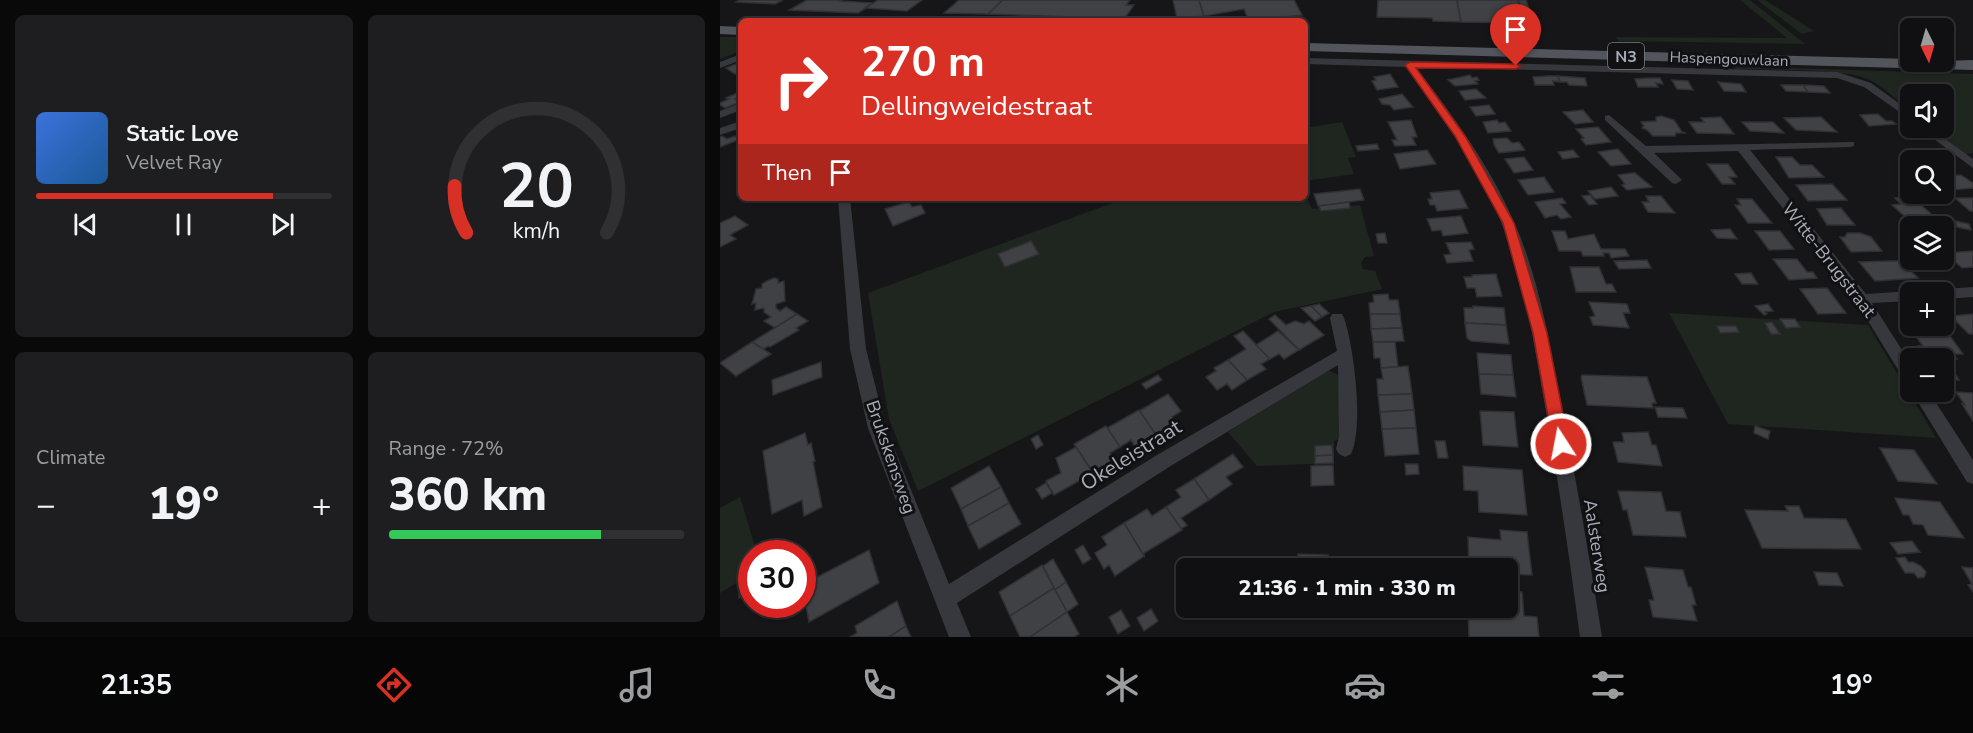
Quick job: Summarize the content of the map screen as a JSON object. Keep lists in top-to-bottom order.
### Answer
{
  "streets": {
    "main road": ["N3", "Haspengouwlaan"],
    "street": [
      "Witte-Brugstraat",
      "Okeleistraat",
      "Brukskensweg",
      "Aalsterweg"
    ]
  },
  "crossings": [
    ["Okeleistraat", "Brukskensweg"]
  ],
  "north": "bottom",
  "page": {
    "map_buttons": ["+", "−"],
    "turn": ["270 m", "Dellingweidestraat"],
    "song": ["Static Love", "Velvet Ray"],
    "then": "Then",
    "tile": [
      "Climate",
      ["Range · 72%", "360 km"]
    ],
    "heat": ["−", "19°", "+"],
    "limit": "30",
    "trip": "21:36 · 1 min · 330 m",
    "tabs": ["21:35", "19°"],
    "gauge": ["20", "km/h"]
  }
}
